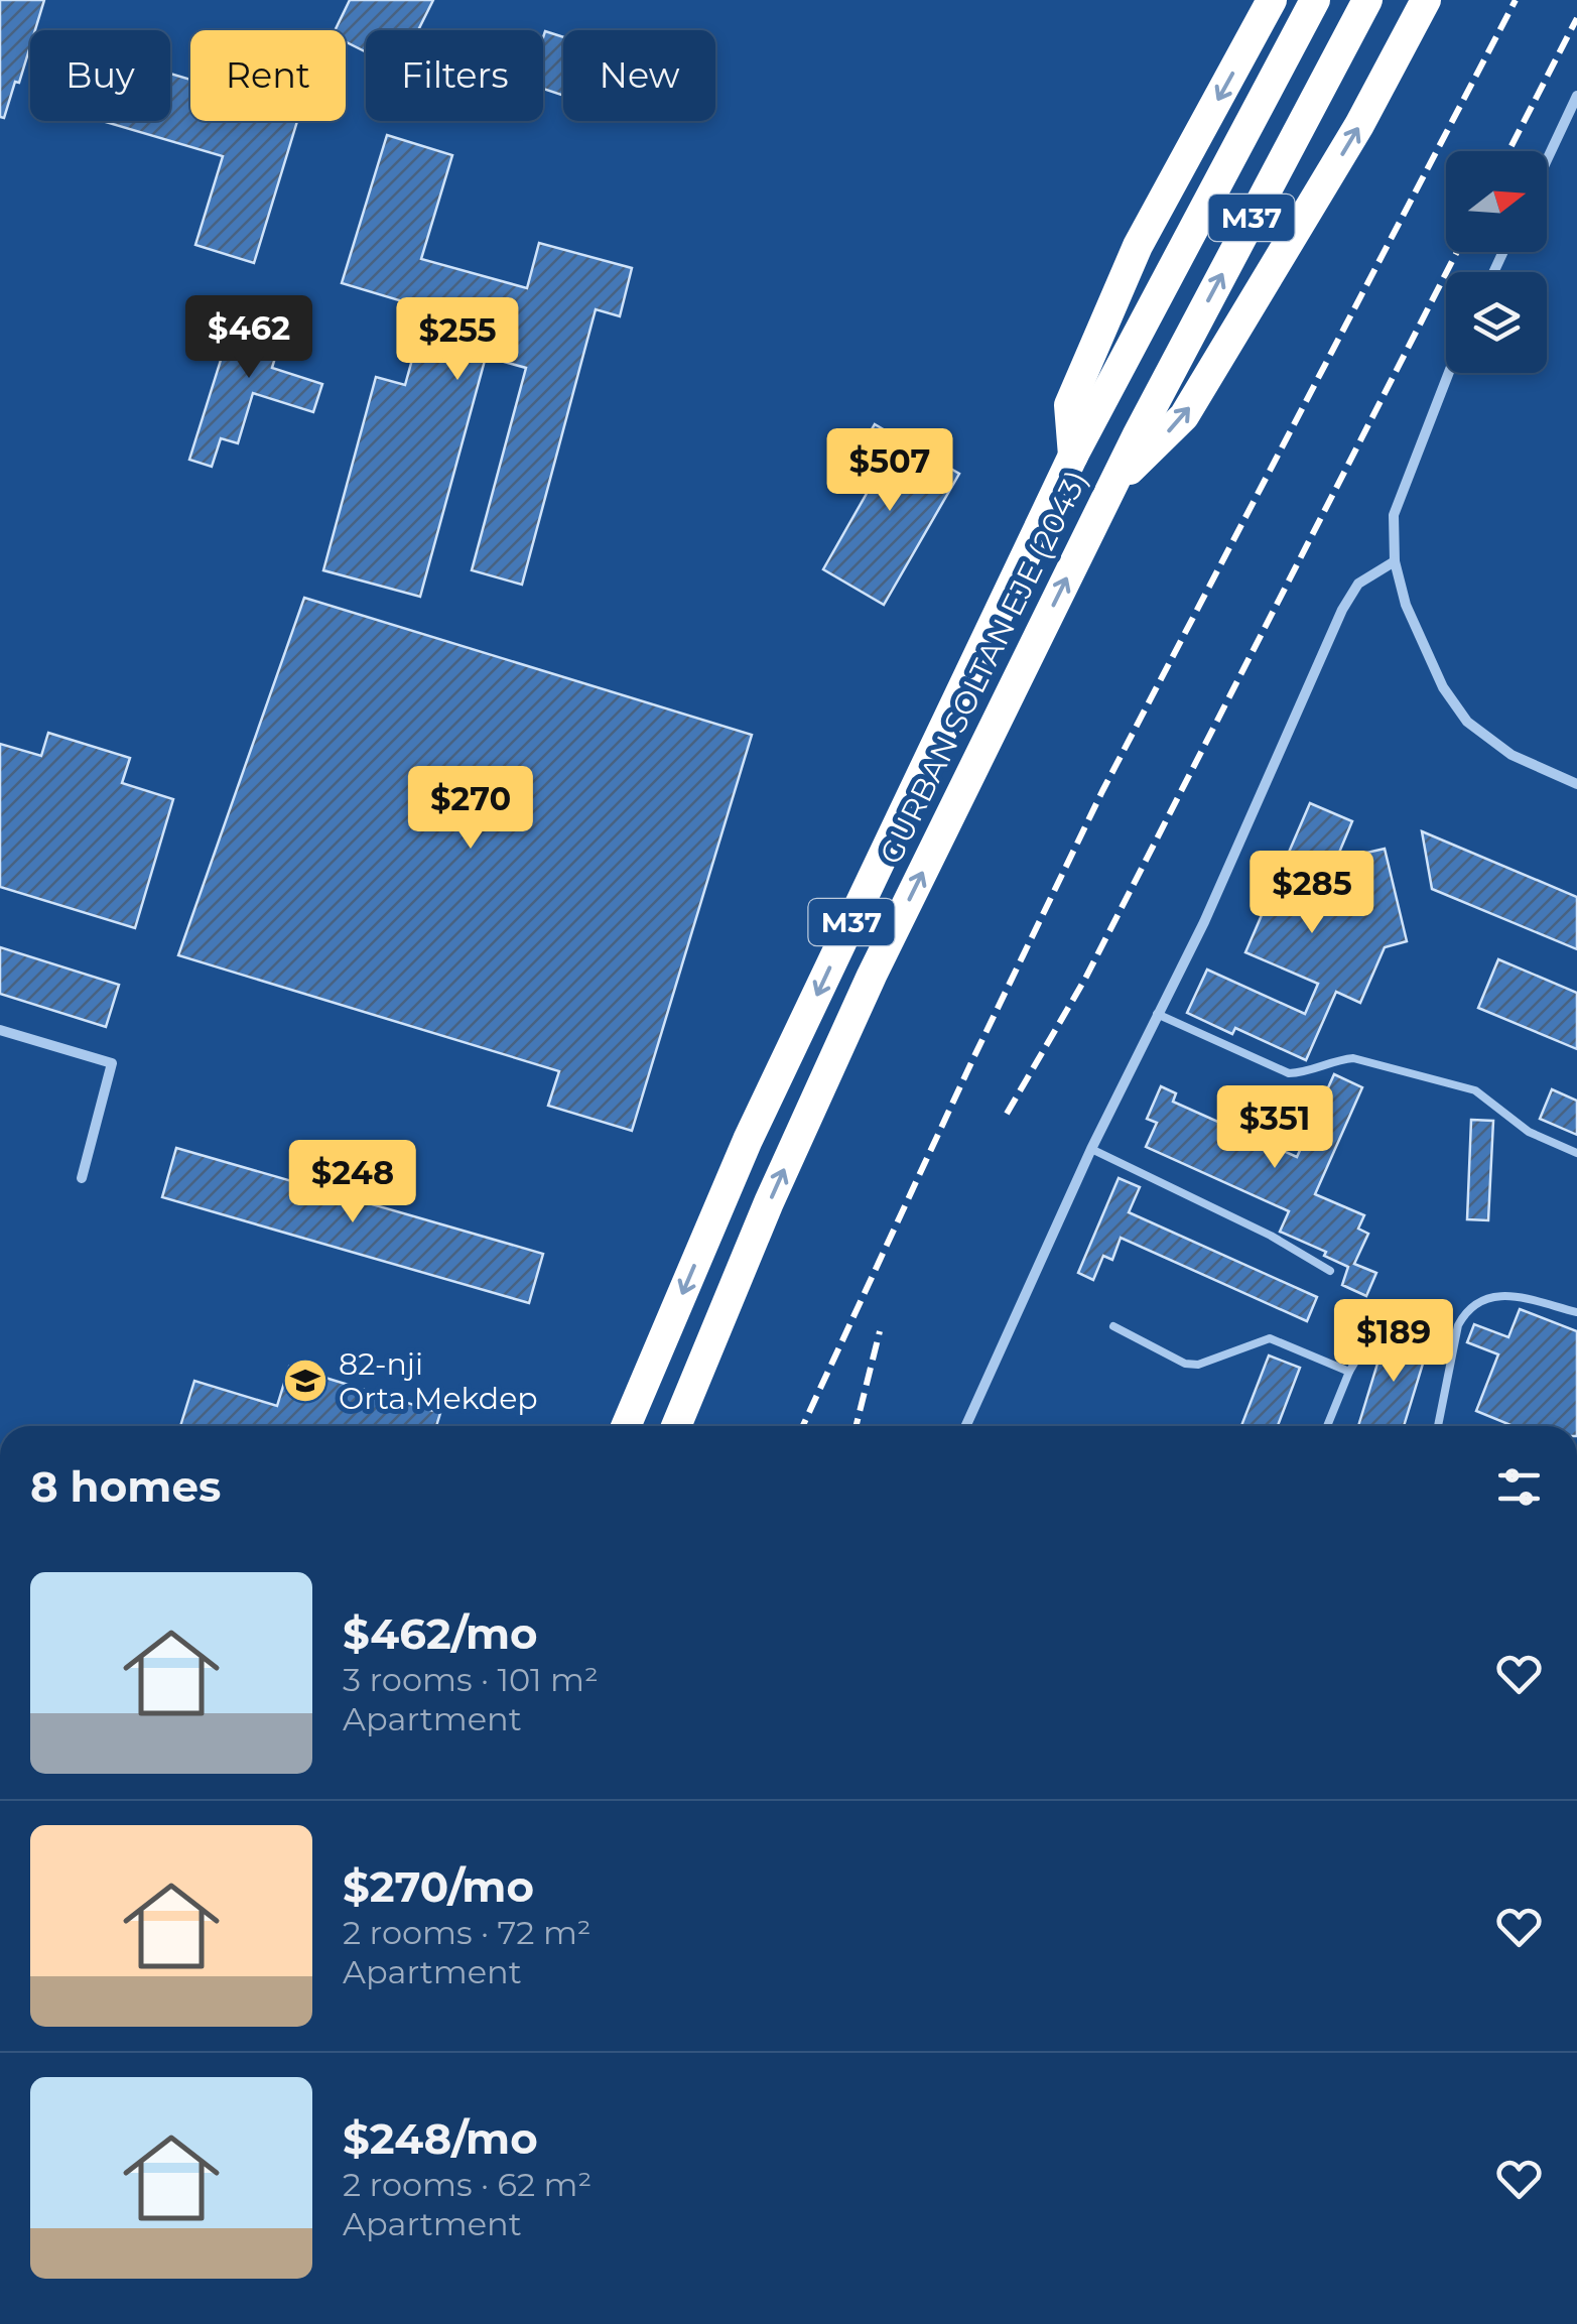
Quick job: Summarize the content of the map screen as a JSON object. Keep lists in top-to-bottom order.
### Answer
{
  "streets": {
    "highway": ["M37", "GURBAN SOLTAN EJE (2043)"]
  },
  "places": {
    "school or university": ["82-nji Orta Mekdep"]
  },
  "north": "right",
  "page": {
    "chip": [
      "Buy",
      "Rent",
      "Filters",
      "New"
    ],
    "price": [
      "$462",
      "$255",
      "$507",
      "$270",
      "$285",
      "$351",
      "$248",
      "$189"
    ],
    "heading": "8 homes",
    "list": [
      {
        "name": "$462/mo",
        "note": "3 rooms · 101 m² · Apartment"
      },
      {
        "name": "$270/mo",
        "note": "2 rooms · 72 m² · Apartment"
      },
      {
        "name": "$248/mo",
        "note": "2 rooms · 62 m² · Apartment"
      }
    ]
  }
}
